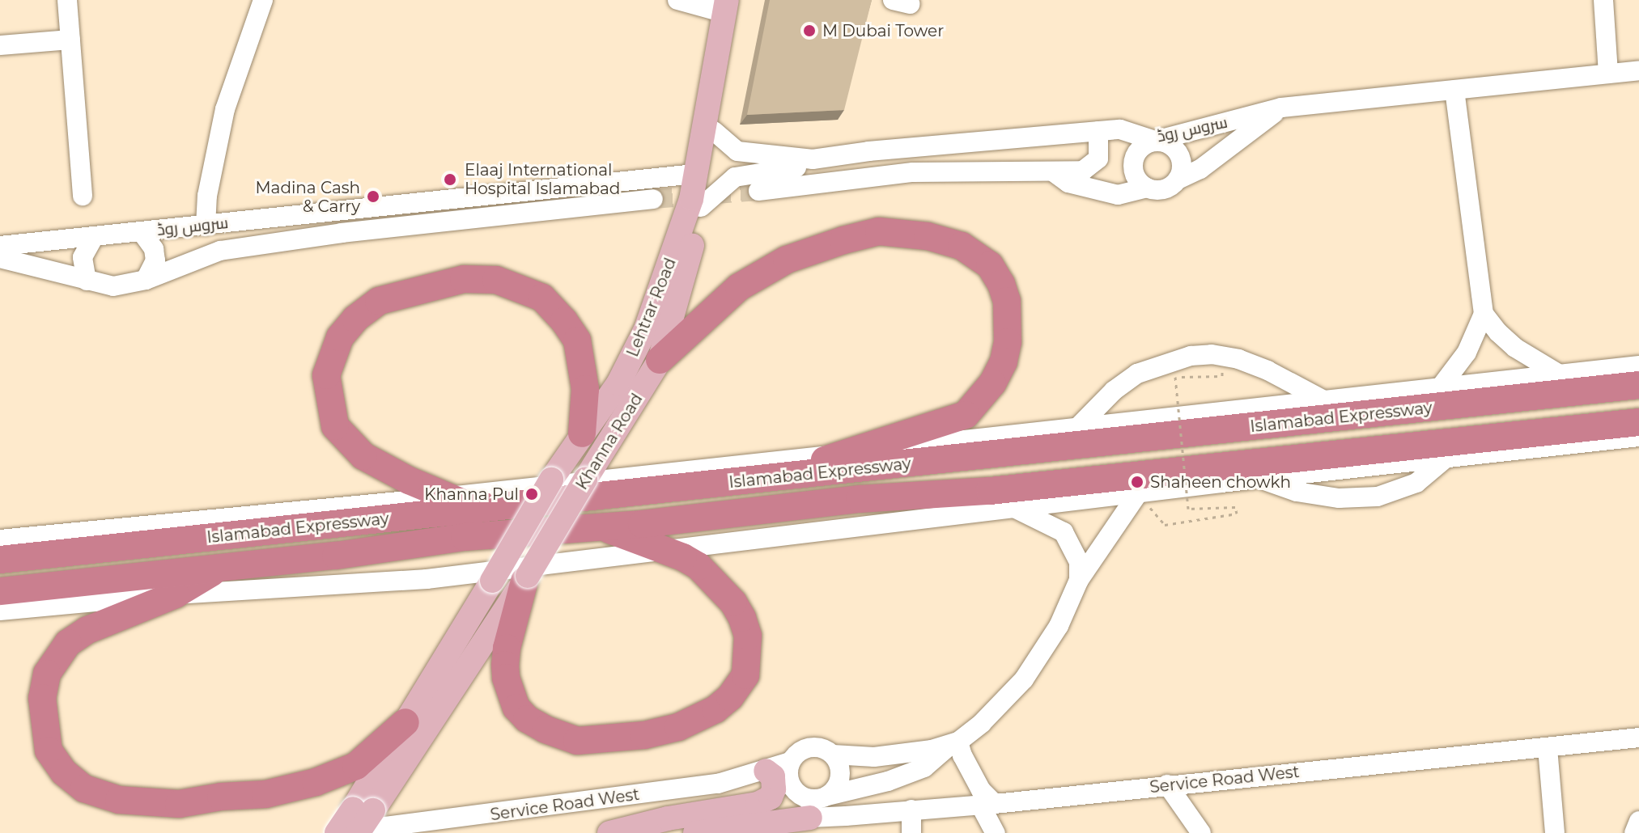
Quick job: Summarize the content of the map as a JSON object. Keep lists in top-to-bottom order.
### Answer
{
  "streets": {
    "highway": ["Islamabad Expressway"],
    "main road": ["Lehtrar Road", "Khanna Road"],
    "street": ["سروس روڈ", "Service Road West"]
  },
  "crossings": [
    ["سروس روڈ", "Lehtrar Road"],
    ["سروس روڈ", "Khanna Road"],
    ["Lehtrar Road", "Khanna Road"],
    ["Khanna Road", "Service Road West"]
  ],
  "places": [
    "M Dubai Tower",
    "Elaaj International Hospital Islamabad",
    "Madina Cash & Carry",
    "Shaheen chowkh",
    "Khanna Pul"
  ]
}
